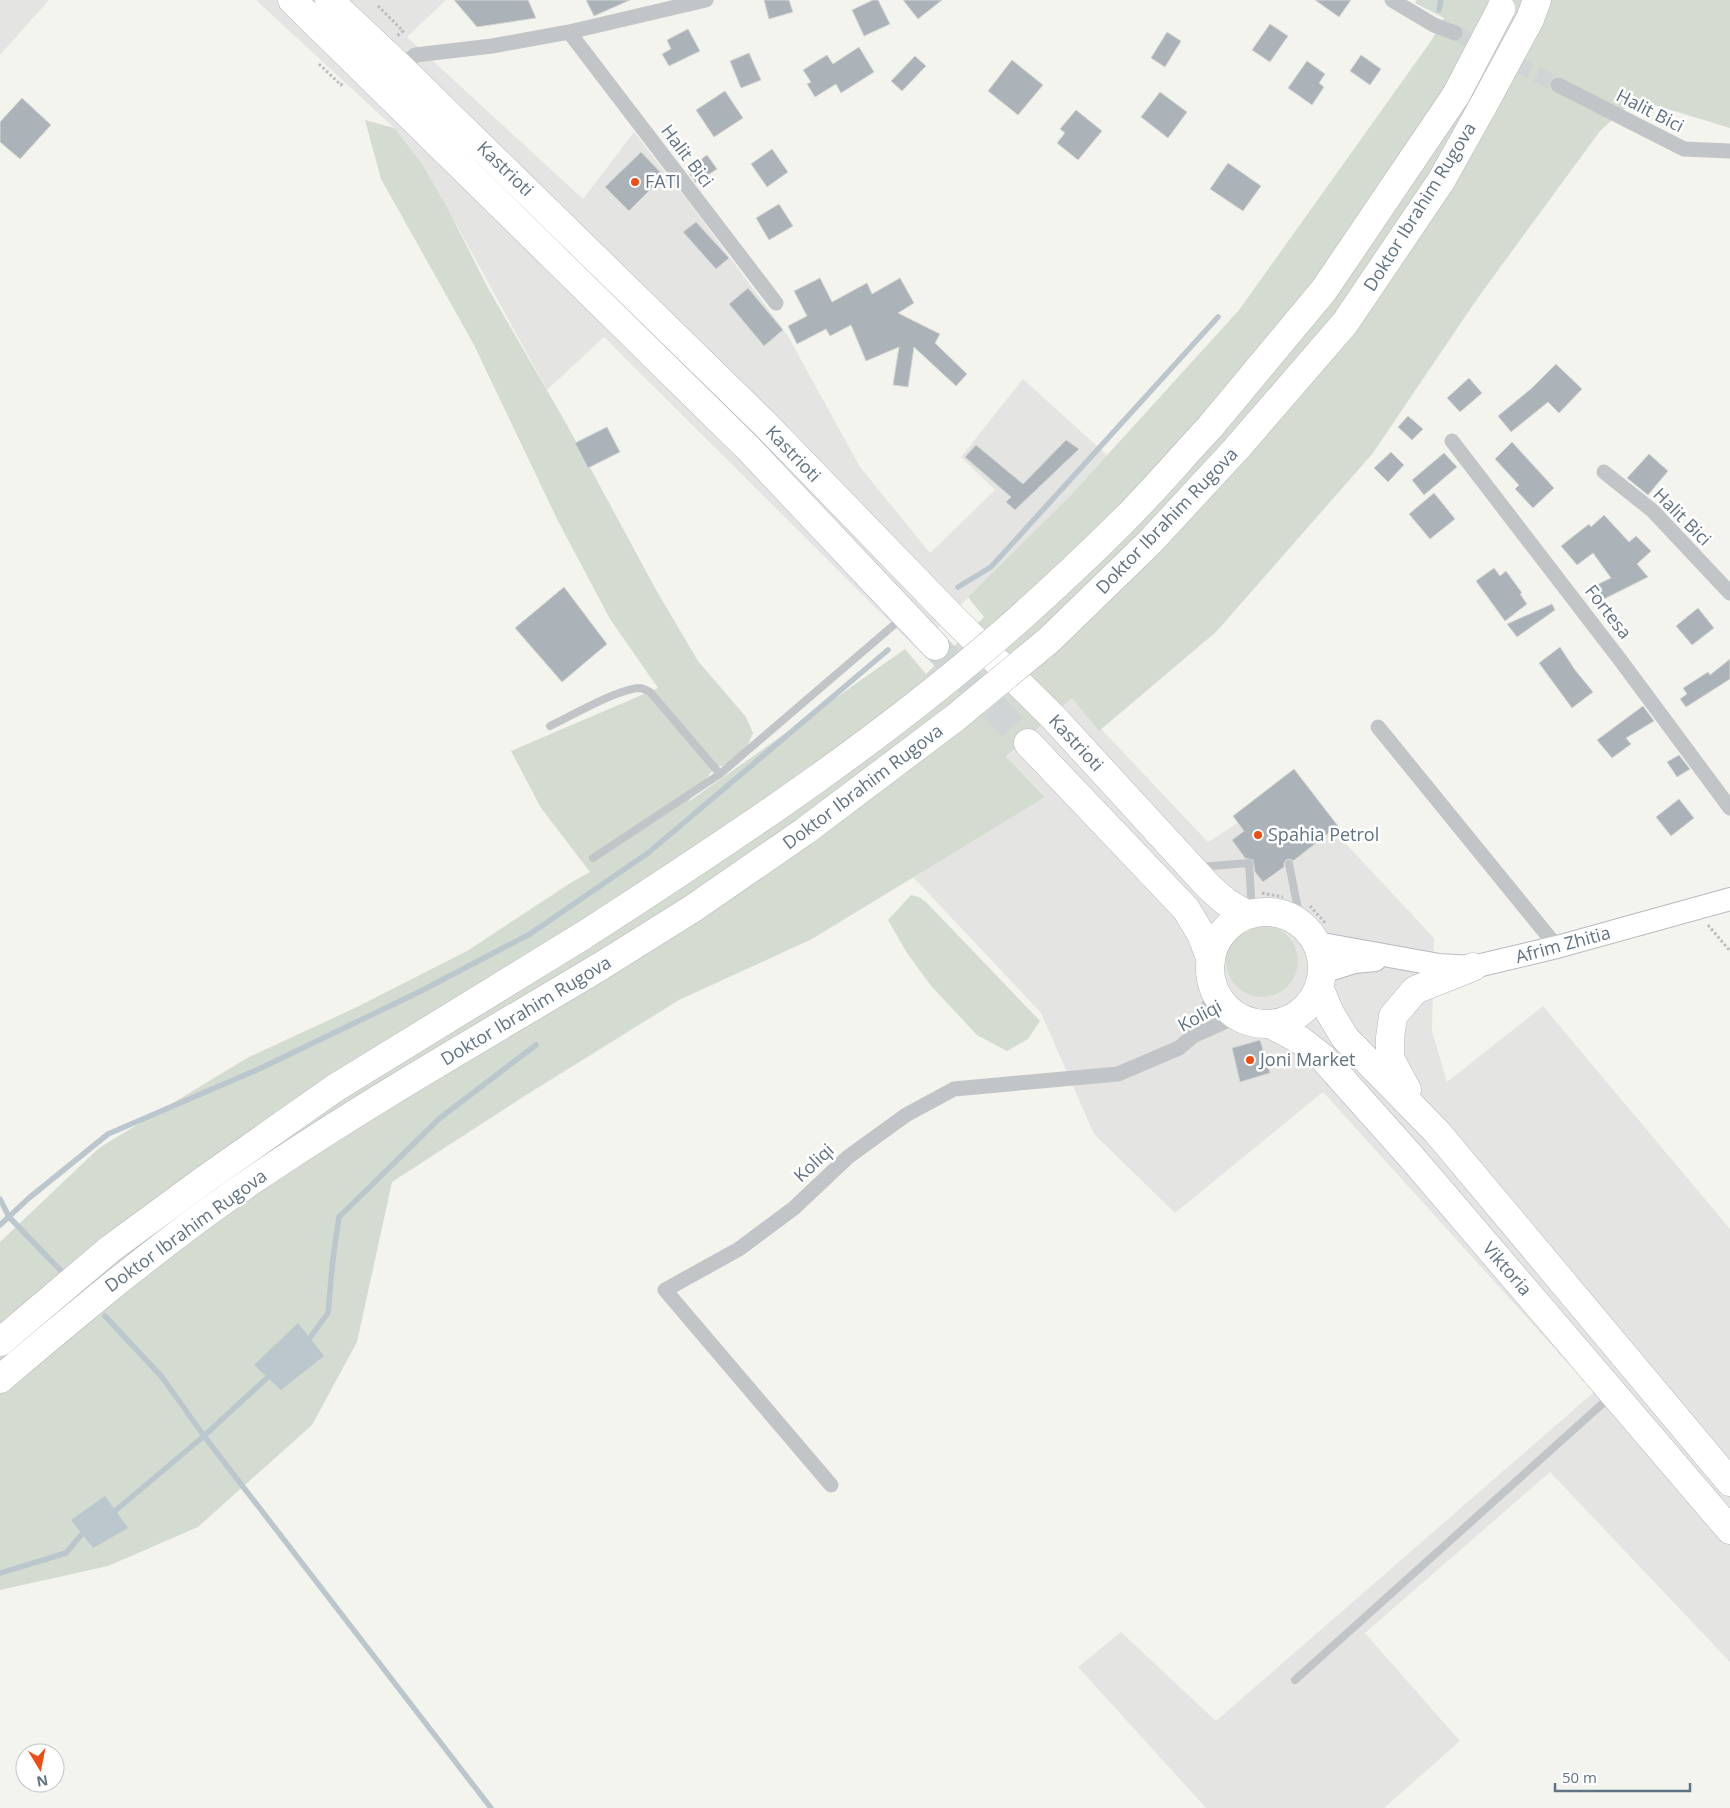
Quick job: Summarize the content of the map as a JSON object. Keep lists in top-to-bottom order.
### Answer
{
  "streets": {
    "highway": ["Kastrioti", "Doktor Ibrahim Rugova", "Viktoria"],
    "street": [
      "Halit Bici",
      "Fortesa",
      "Afrim Zhitia",
      "Koliqi"
    ]
  },
  "crossings": [
    ["Kastrioti", "Afrim Zhitia"],
    ["Kastrioti", "Koliqi"],
    ["Kastrioti", "Viktoria"],
    ["Afrim Zhitia", "Koliqi"],
    ["Afrim Zhitia", "Viktoria"],
    ["Koliqi", "Viktoria"]
  ],
  "places": ["FATI", "Spahia Petrol", "Joni Market"],
  "scale_bar": "50 m",
  "north": "bottom"
}
